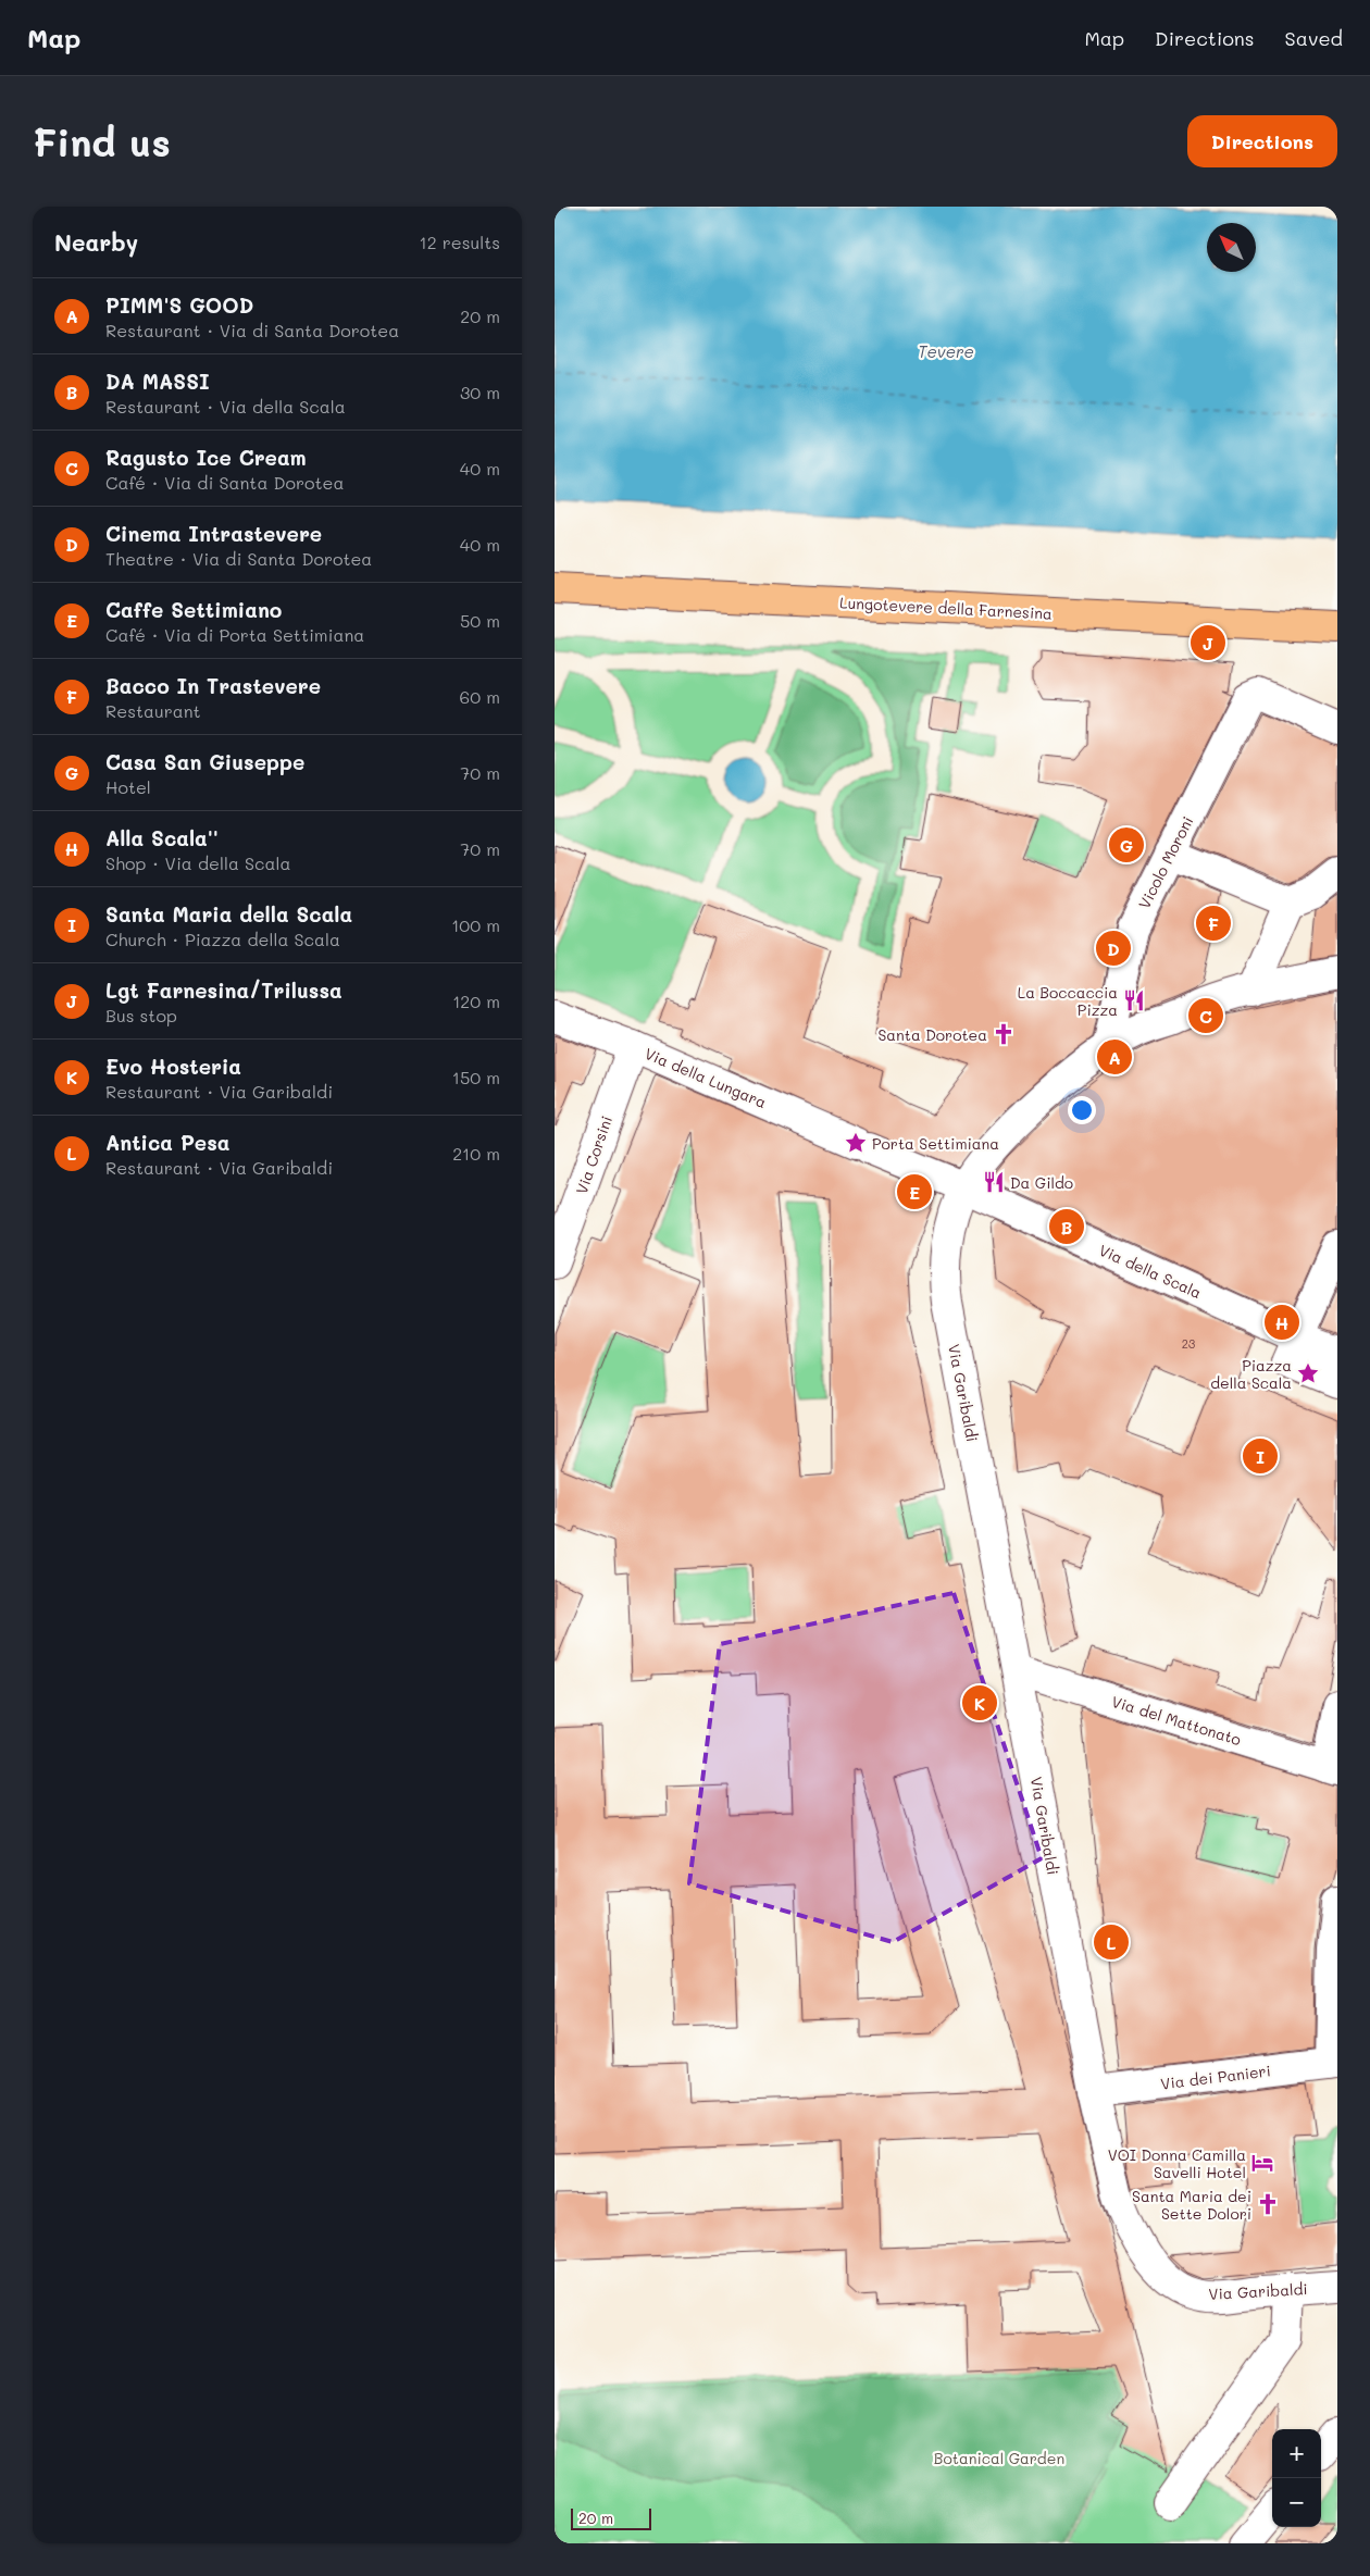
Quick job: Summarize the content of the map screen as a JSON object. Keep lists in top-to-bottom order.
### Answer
{
  "streets": {
    "main road": ["Lungotevere della Farnesina"],
    "street": [
      "Vicolo Moroni",
      "Via della Lungara",
      "Via Corsini",
      "Via della Scala",
      "Via Garibaldi",
      "Via del Mattonato",
      "Via dei Panieri"
    ]
  },
  "crossings": [
    ["Via della Lungara", "Via Corsini"],
    ["Via della Lungara", "Via della Scala"],
    ["Via della Lungara", "Via Garibaldi"],
    ["Via della Scala", "Via Garibaldi"],
    ["Via Garibaldi", "Via del Mattonato"],
    ["Via Garibaldi", "Via dei Panieri"]
  ],
  "water": ["Tevere"],
  "parks": ["Botanical Garden"],
  "places": {
    "restaurant": ["La Boccaccia Pizza", "Da Gildo"],
    "church": ["Santa Dorotea", "Santa Maria dei Sette Dolori"],
    "place": ["Porta Settimiana", "Piazza della Scala"],
    "hotel": ["VOI Donna Camilla Savelli Hotel"]
  },
  "house_numbers": ["23"],
  "scale_bar": "20 m",
  "north": "top left",
  "page": {
    "header": "Map",
    "nav": ["Map", "Directions", "Saved"],
    "buttons": "Directions",
    "title": "Find us",
    "heading": ["Nearby", "12 results"],
    "list": [
      {
        "mark": "A",
        "name": "PIMM'S GOOD",
        "note": "Restaurant · Via di Santa Dorotea",
        "value": "20 m"
      },
      {
        "mark": "B",
        "name": "DA MASSI",
        "note": "Restaurant · Via della Scala",
        "value": "30 m"
      },
      {
        "mark": "C",
        "name": "Ragusto Ice Cream",
        "note": "Café · Via di Santa Dorotea",
        "value": "40 m"
      },
      {
        "mark": "D",
        "name": "Cinema Intrastevere",
        "note": "Theatre · Via di Santa Dorotea",
        "value": "40 m"
      },
      {
        "mark": "E",
        "name": "Caffe Settimiano",
        "note": "Café · Via di Porta Settimiana",
        "value": "50 m"
      },
      {
        "mark": "F",
        "name": "Bacco In Trastevere",
        "note": "Restaurant",
        "value": "60 m"
      },
      {
        "mark": "G",
        "name": "Casa San Giuseppe",
        "note": "Hotel",
        "value": "70 m"
      },
      {
        "mark": "H",
        "name": "Alla Scala''",
        "note": "Shop · Via della Scala",
        "value": "70 m"
      },
      {
        "mark": "I",
        "name": "Santa Maria della Scala",
        "note": "Church · Piazza della Scala",
        "value": "100 m"
      },
      {
        "mark": "J",
        "name": "Lgt Farnesina/Trilussa",
        "note": "Bus stop",
        "value": "120 m"
      },
      {
        "mark": "K",
        "name": "Evo Hosteria",
        "note": "Restaurant · Via Garibaldi",
        "value": "150 m"
      },
      {
        "mark": "L",
        "name": "Antica Pesa",
        "note": "Restaurant · Via Garibaldi",
        "value": "210 m"
      }
    ],
    "pins": [
      "J",
      "G",
      "F",
      "D",
      "C",
      "A",
      "E",
      "B",
      "H",
      "I",
      "K",
      "L"
    ],
    "map_buttons": ["+", "−"],
    "scale": "20 m"
  }
}
